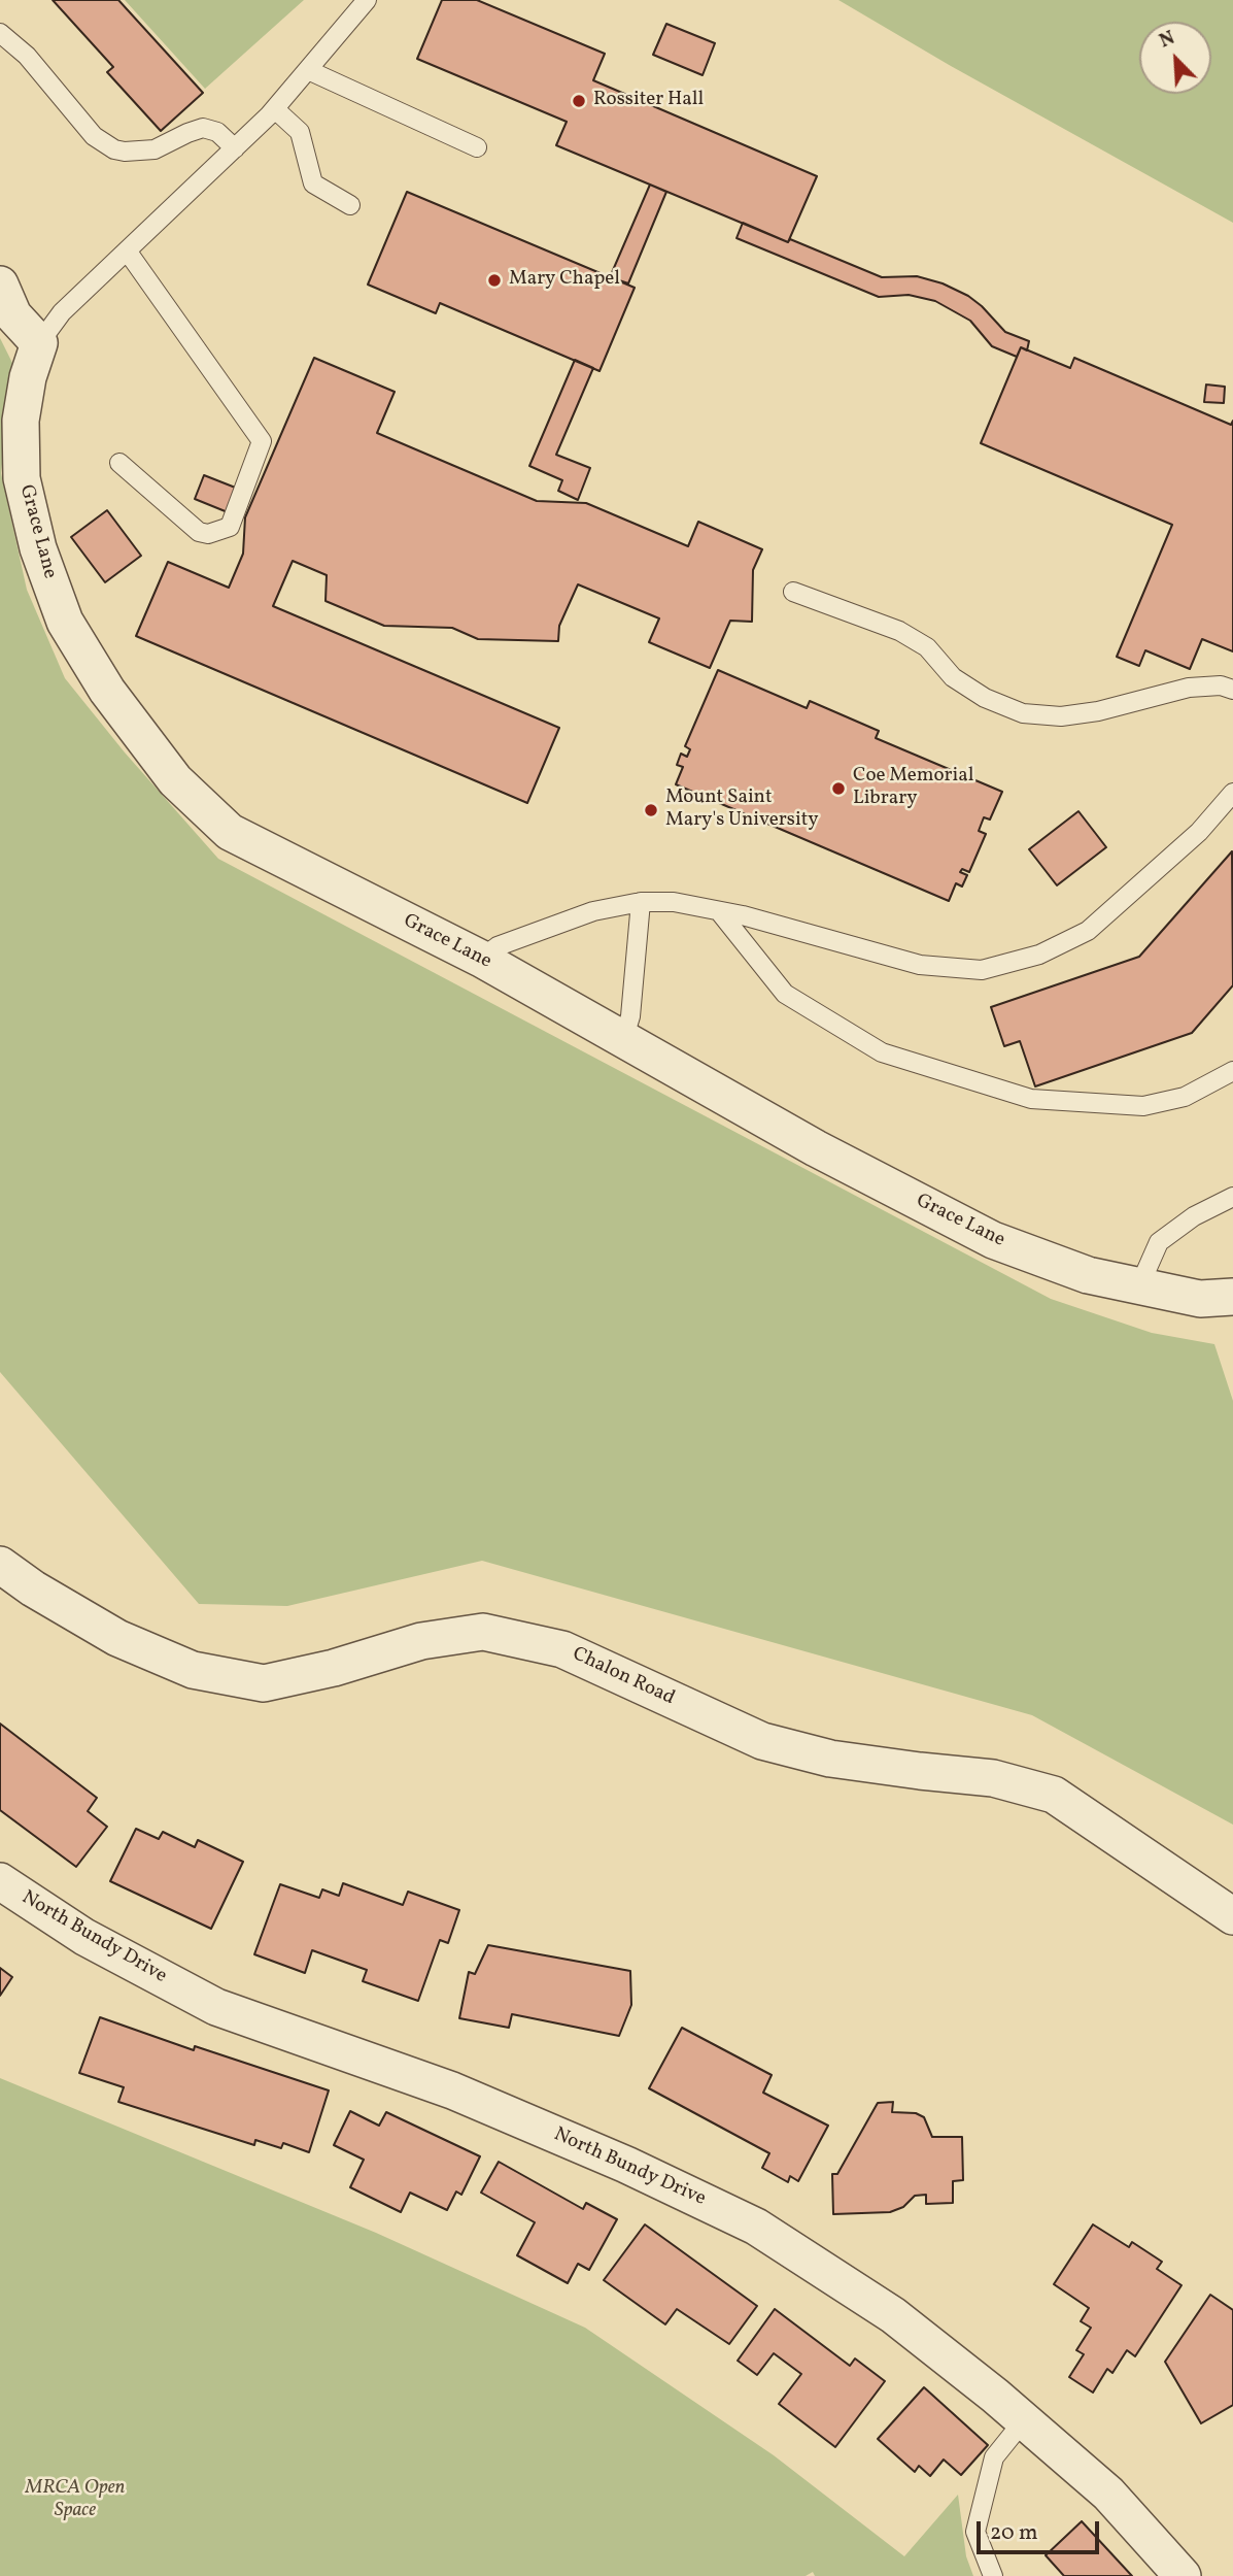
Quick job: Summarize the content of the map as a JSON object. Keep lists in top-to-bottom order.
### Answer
{
  "streets": {
    "street": ["Grace Lane", "Chalon Road", "North Bundy Drive"]
  },
  "parks": ["MRCA Open Space"],
  "places": [
    "Rossiter Hall",
    "Mary Chapel",
    "Coe Memorial Library",
    "Mount Saint Mary's University"
  ],
  "scale_bar": "20 m",
  "north": "top left"
}
